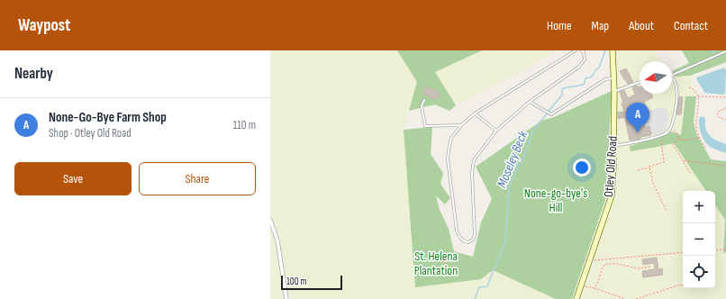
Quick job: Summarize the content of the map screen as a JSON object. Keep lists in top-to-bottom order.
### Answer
{
  "streets": {
    "street": ["Otley Old Road"]
  },
  "water": ["Moseley Beck"],
  "parks": ["None-go-bye's Hill", "St. Helena Plantation"],
  "scale_bar": "100 m",
  "north": "left",
  "page": {
    "header": "Waypost",
    "nav": [
      "Home",
      "Map",
      "About",
      "Contact"
    ],
    "heading": "Nearby",
    "list": [
      {
        "mark": "A",
        "name": "None-Go-Bye Farm Shop",
        "note": "Shop · Otley Old Road",
        "value": "110 m"
      }
    ],
    "pins": "A",
    "buttons": ["Save", "Share"],
    "map_buttons": ["+", "−"],
    "scale": "100 m"
  }
}
